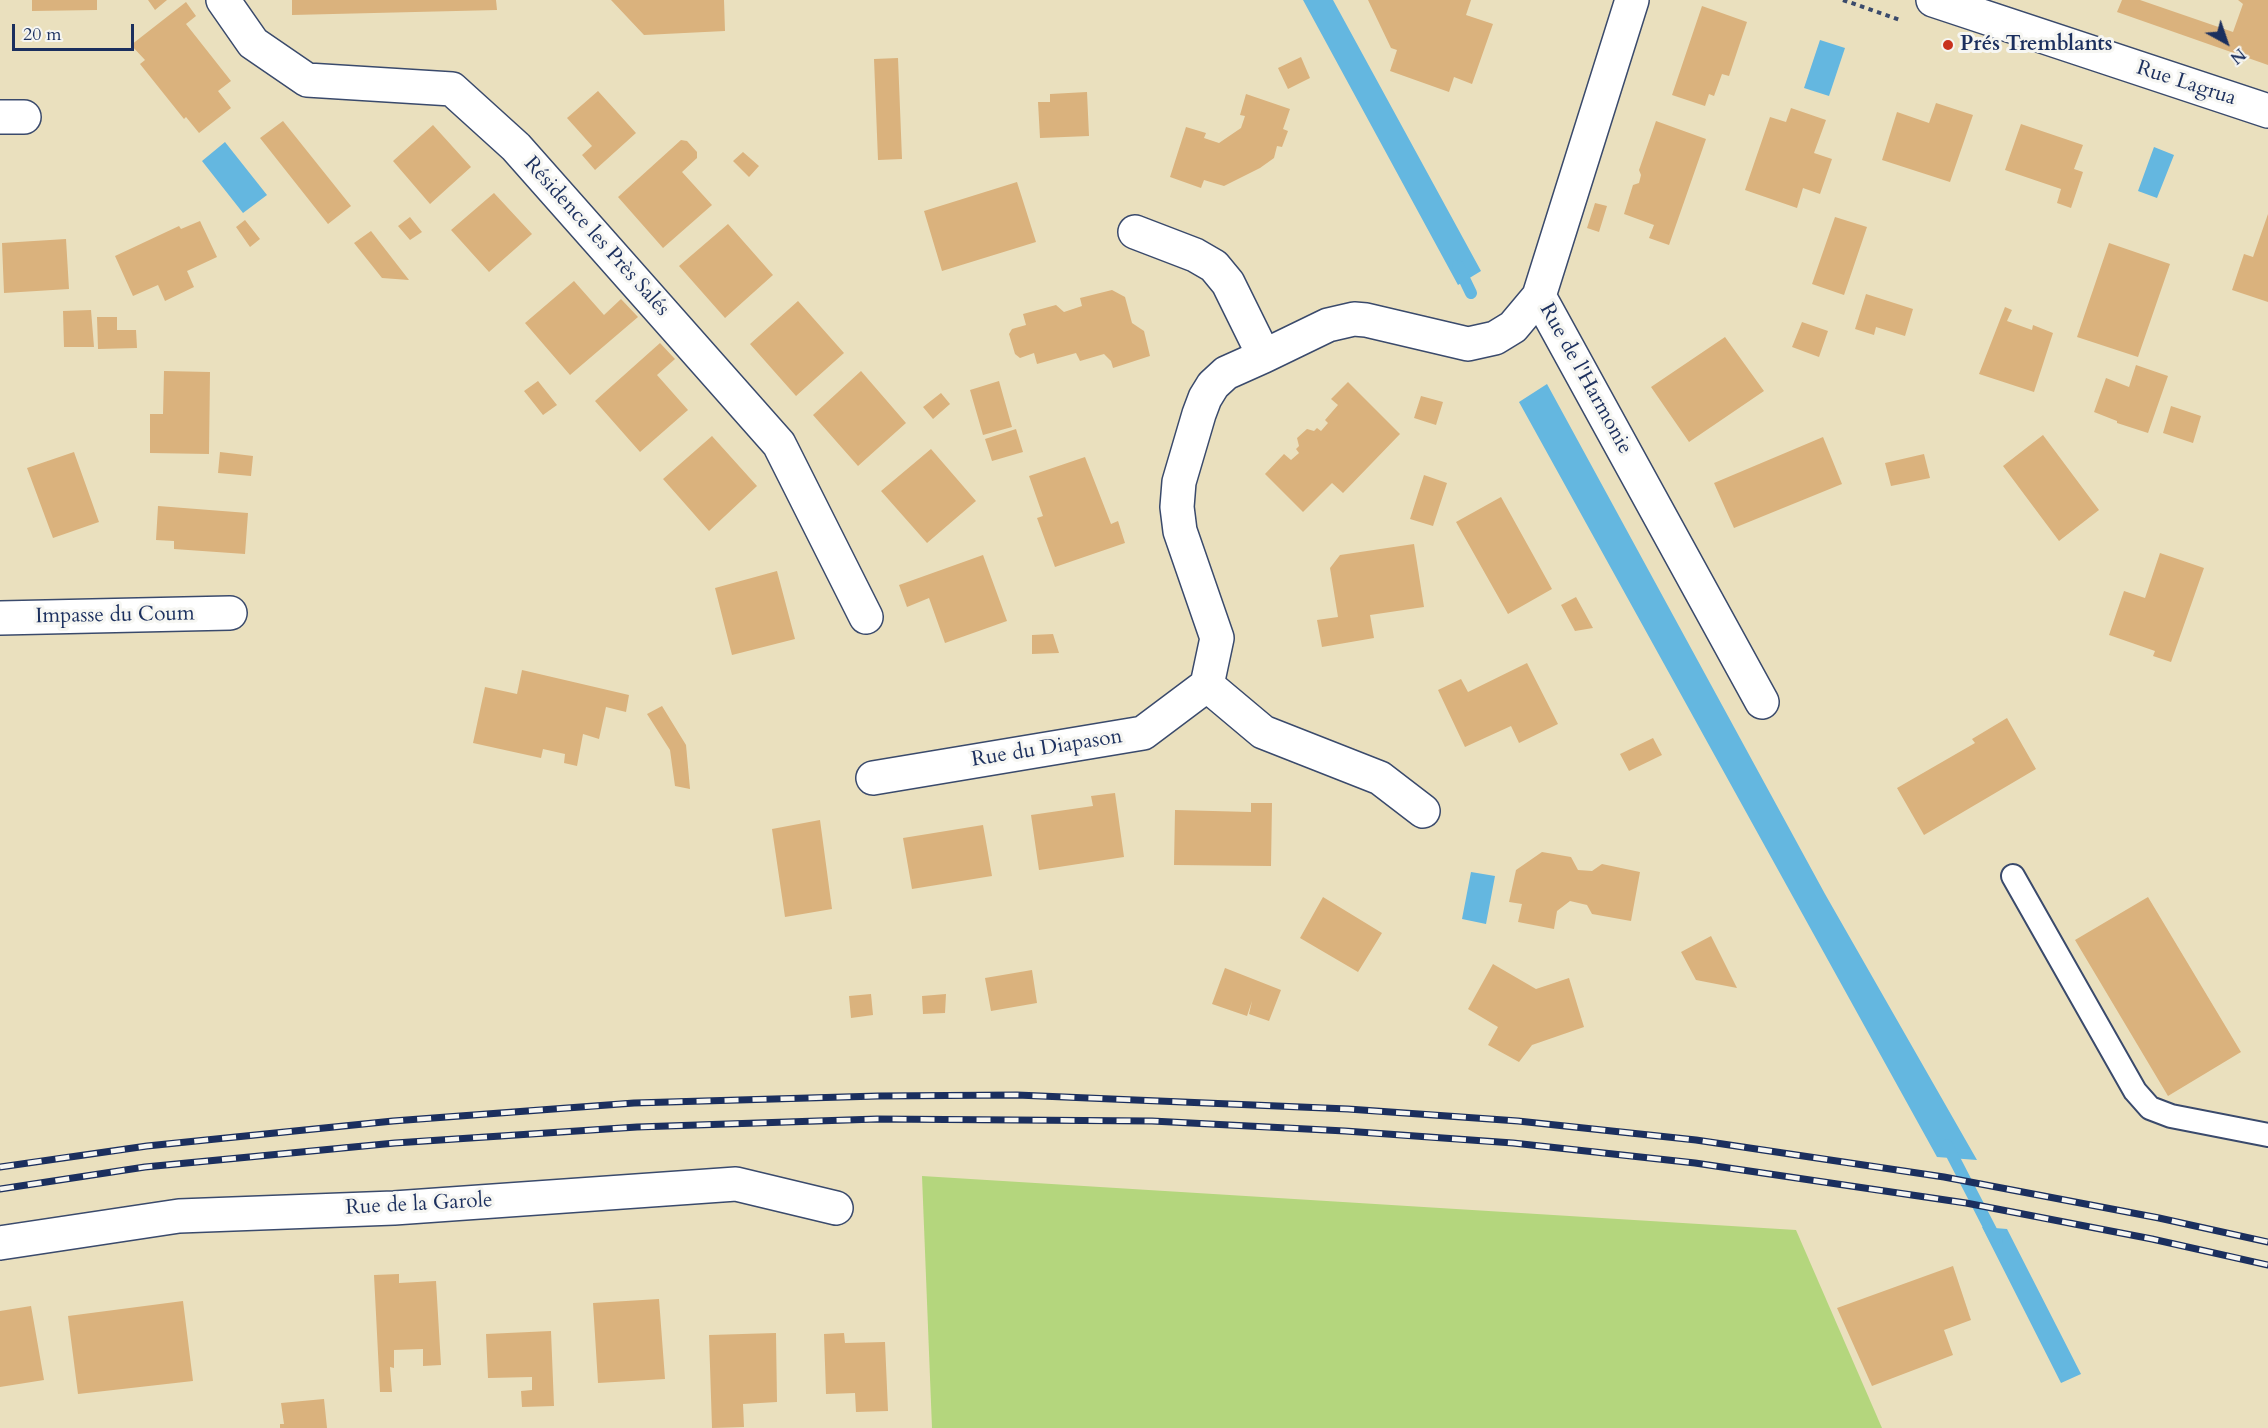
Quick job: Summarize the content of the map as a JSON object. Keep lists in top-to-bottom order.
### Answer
{
  "streets": {
    "street": [
      "Rue Lagrua",
      "Résidence les Près Salés",
      "Rue de l'Harmonie",
      "Impasse du Coum",
      "Rue du Diapason",
      "Rue de la Garole"
    ]
  },
  "places": ["Prés Tremblants"],
  "scale_bar": "20 m",
  "north": "bottom right"
}
